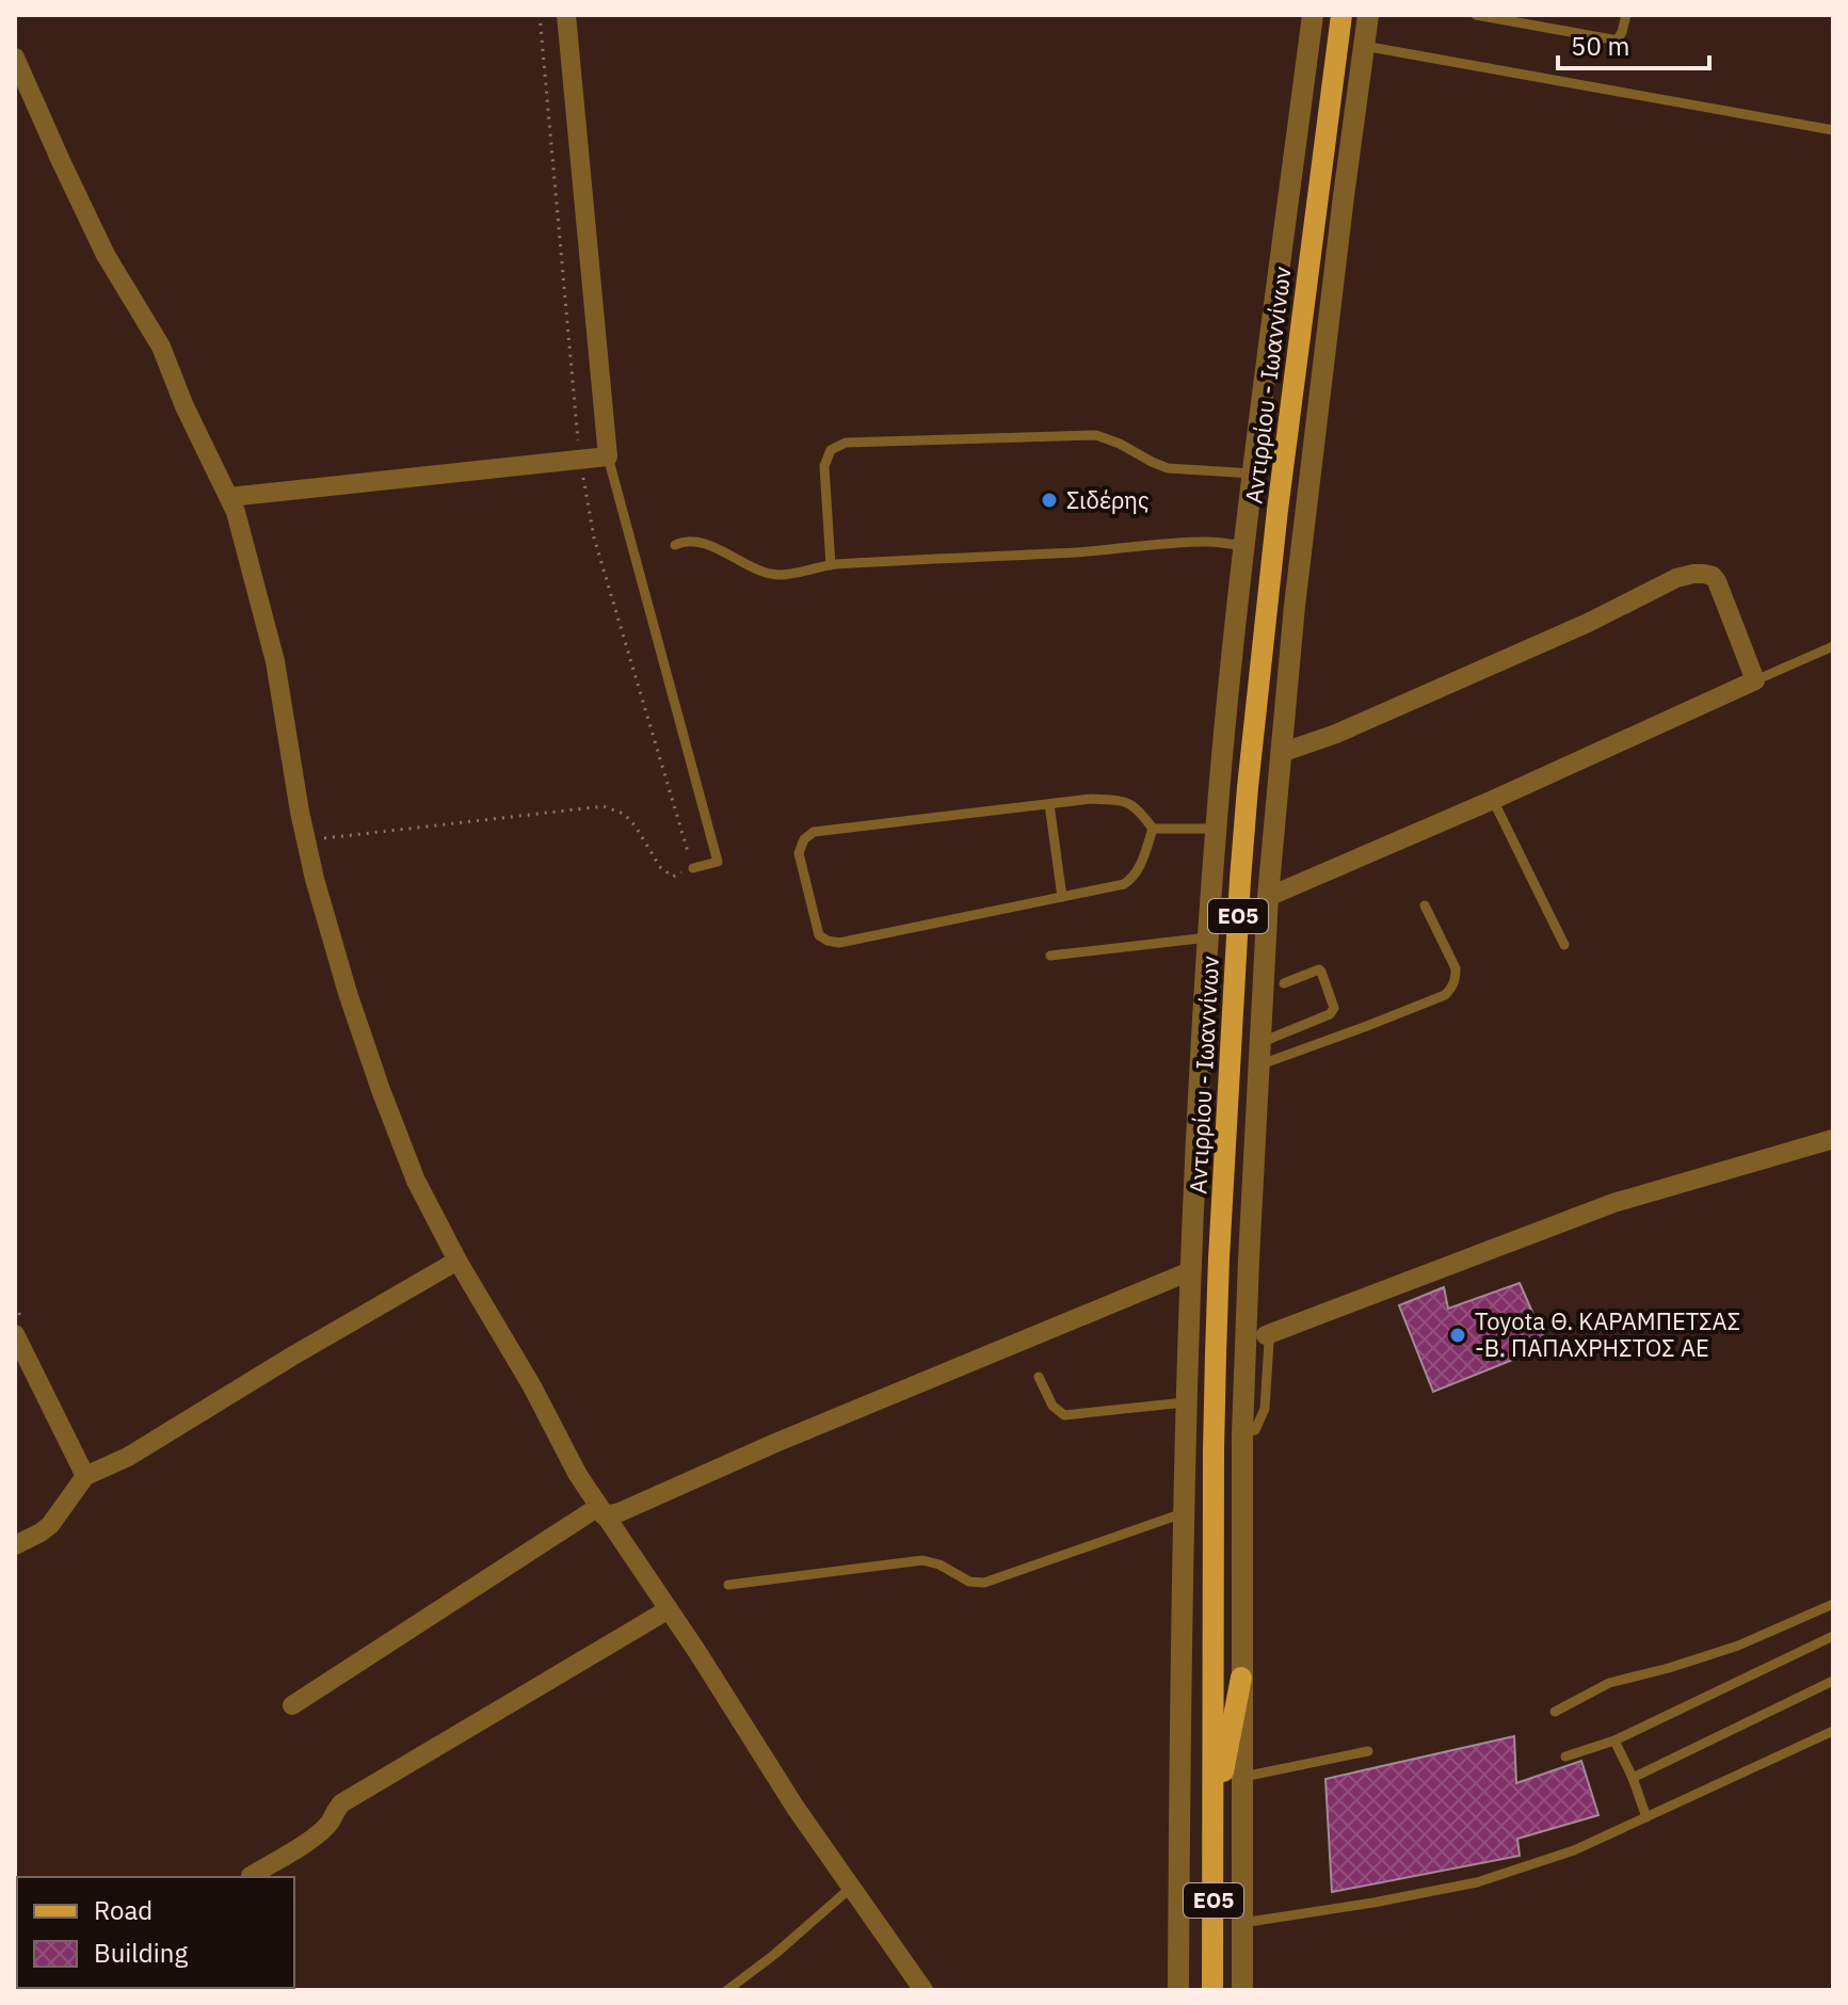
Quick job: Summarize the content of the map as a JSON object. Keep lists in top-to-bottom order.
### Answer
{
  "streets": {
    "main road": ["Αντιρρίου - Ιωαννίνων", "ΕΟ5"]
  },
  "places": ["Σιδέρης", "Toyota Θ. ΚΑΡΑΜΠΕΤΣΑΣ -Β. ΠΑΠΑΧΡΗΣΤΟΣ ΑΕ"],
  "legend": ["Road", "Building"],
  "scale_bar": "50 m"
}
